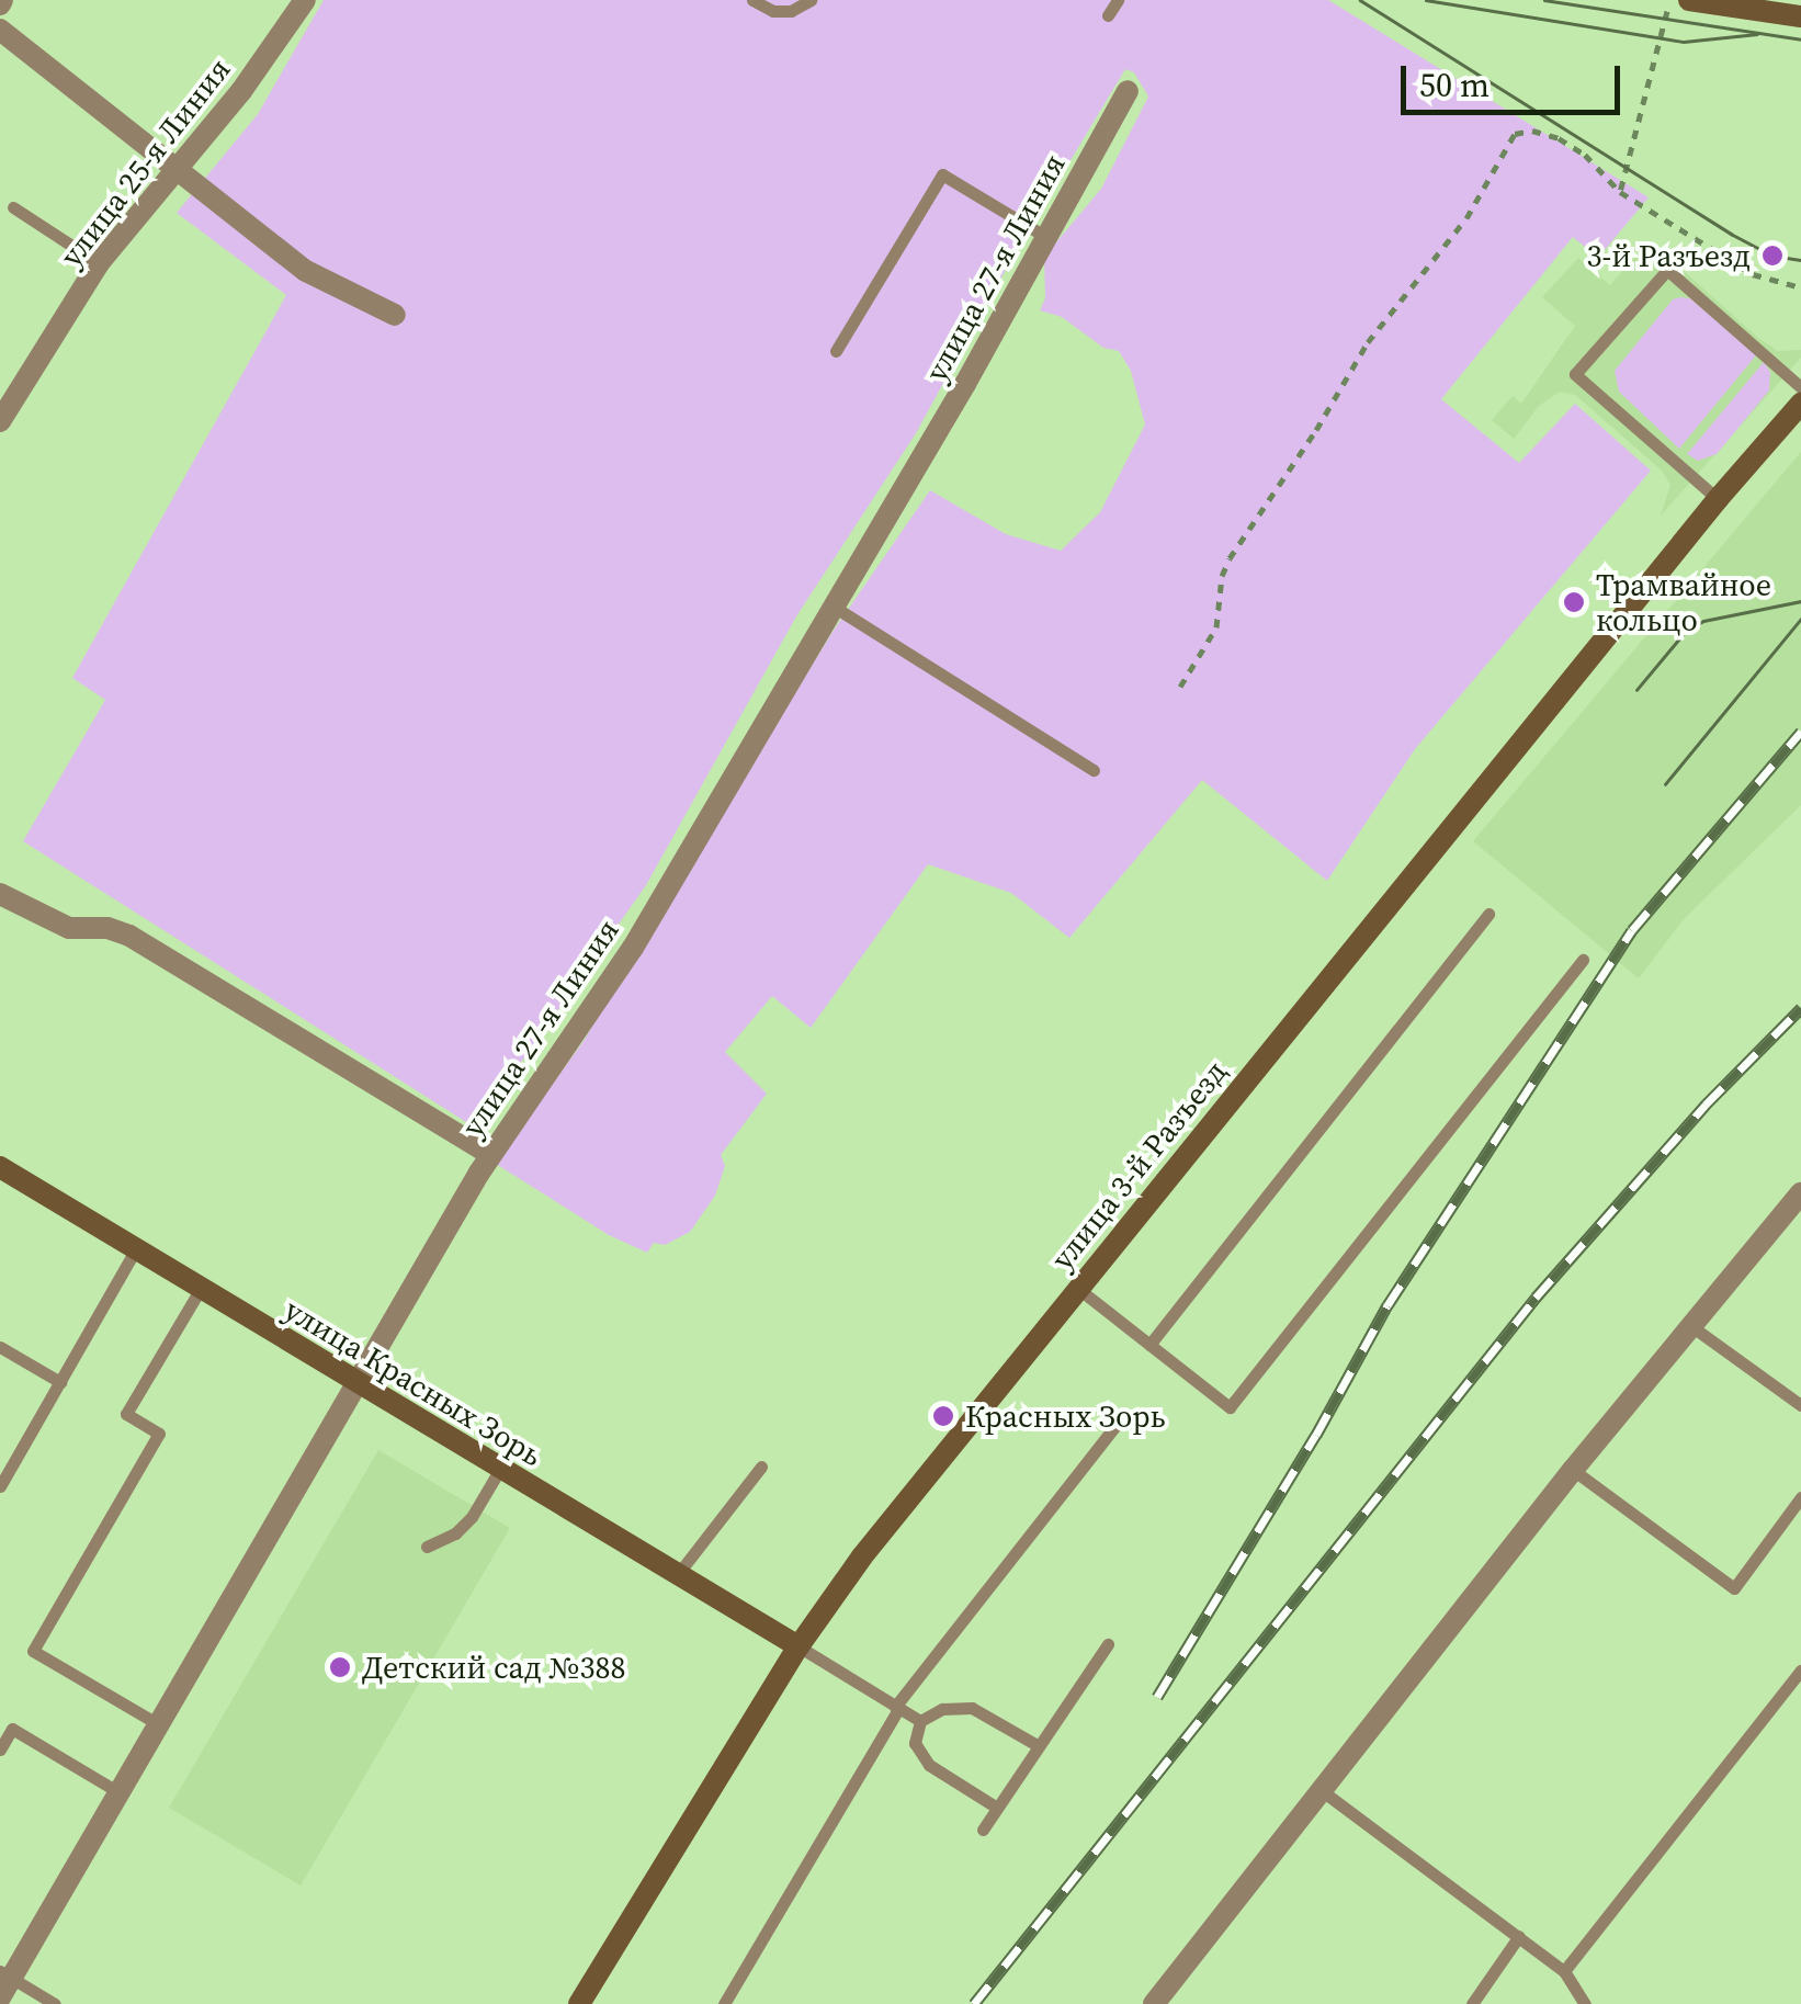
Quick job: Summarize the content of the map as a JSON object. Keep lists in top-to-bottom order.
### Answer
{
  "streets": {
    "main road": ["улица 3-й Разъезд", "улица Красных Зорь"],
    "street": ["улица 25-я Линия", "улица 27-я Линия"]
  },
  "crossings": [
    ["улица 27-я Линия", "улица Красных Зорь"],
    ["улица 3-й Разъезд", "улица Красных Зорь"]
  ],
  "places": [
    "3-й Разъезд",
    "Трамвайное кольцо",
    "Красных Зорь",
    "Детский сад №388"
  ],
  "scale_bar": "50 m"
}
